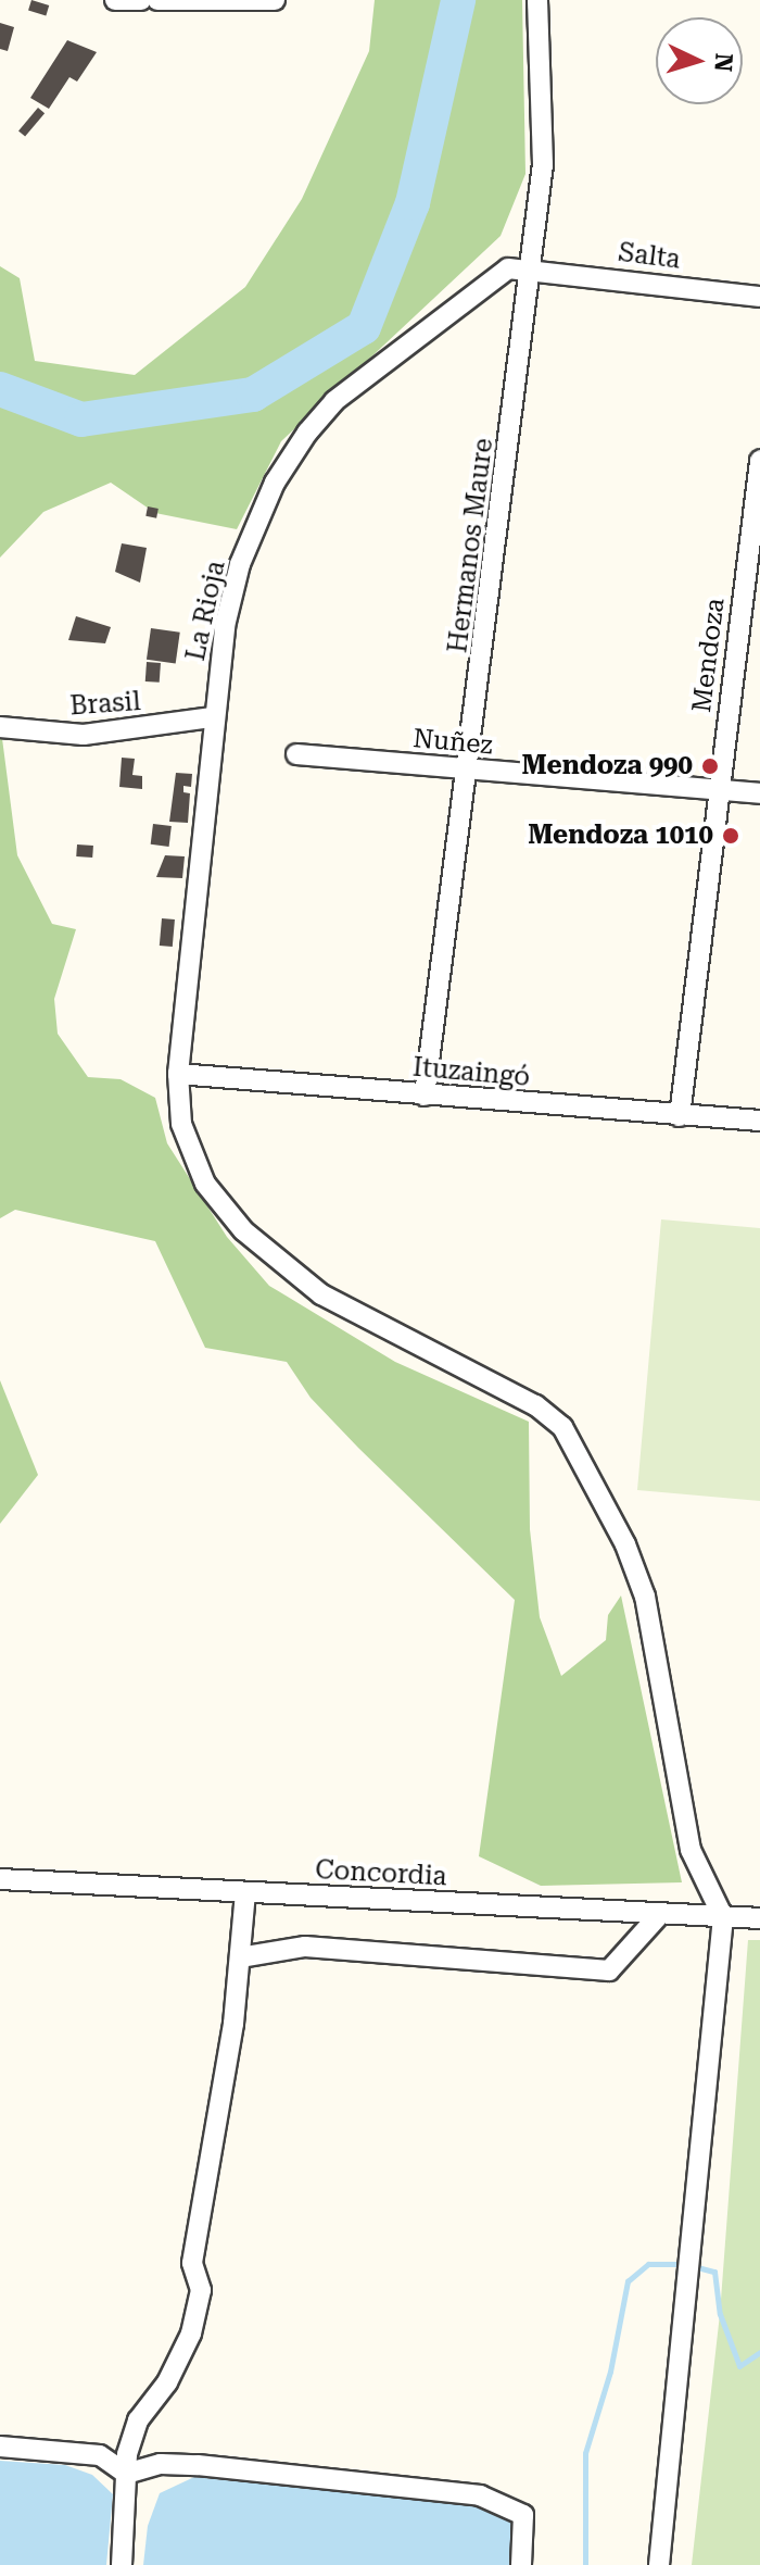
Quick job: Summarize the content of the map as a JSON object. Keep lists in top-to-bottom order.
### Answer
{
  "streets": {
    "street": [
      "Salta",
      "Hermanos Maure",
      "La Rioja",
      "Mendoza",
      "Brasil",
      "Nuñez",
      "Ituzaingó",
      "Concordia"
    ]
  },
  "crossings": [
    ["Salta", "Hermanos Maure"],
    ["Hermanos Maure", "La Rioja"],
    ["Hermanos Maure", "Nuñez"],
    ["Hermanos Maure", "Ituzaingó"],
    ["La Rioja", "Brasil"],
    ["La Rioja", "Ituzaingó"],
    ["La Rioja", "Concordia"],
    ["Mendoza", "Nuñez"],
    ["Mendoza", "Ituzaingó"]
  ],
  "places": ["Mendoza 990", "Mendoza 1010"],
  "north": "right"
}
